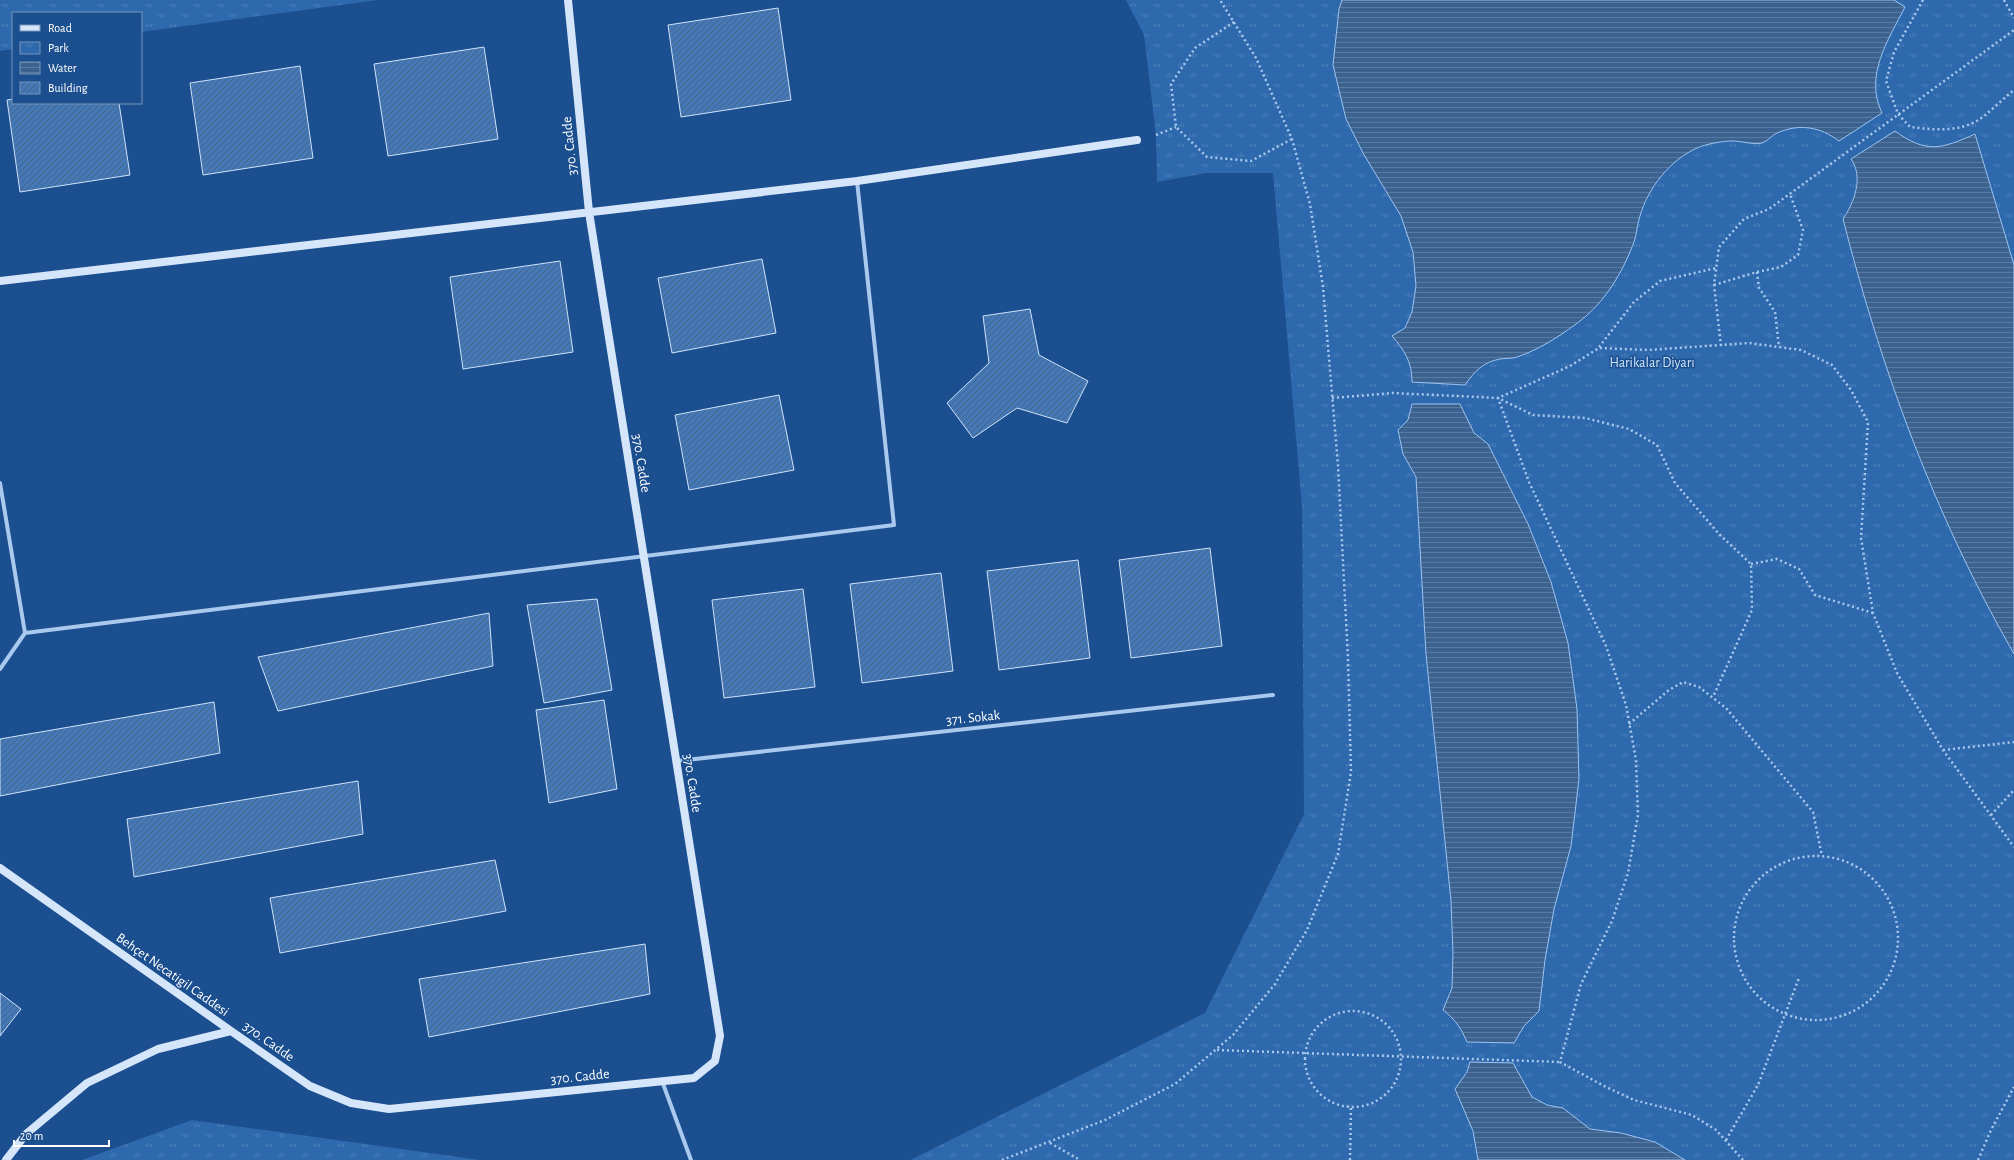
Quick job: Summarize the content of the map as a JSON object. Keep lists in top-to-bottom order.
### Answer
{
  "streets": {
    "street": ["370. Cadde", "371. Sokak", "Behçet Necatigil Caddesi"]
  },
  "crossings": [
    ["370. Cadde", "371. Sokak"],
    ["370. Cadde", "Behçet Necatigil Caddesi"]
  ],
  "parks": ["Harikalar Diyarı"],
  "legend": [
    "Road",
    "Park",
    "Water",
    "Building"
  ],
  "scale_bar": "20 m"
}
